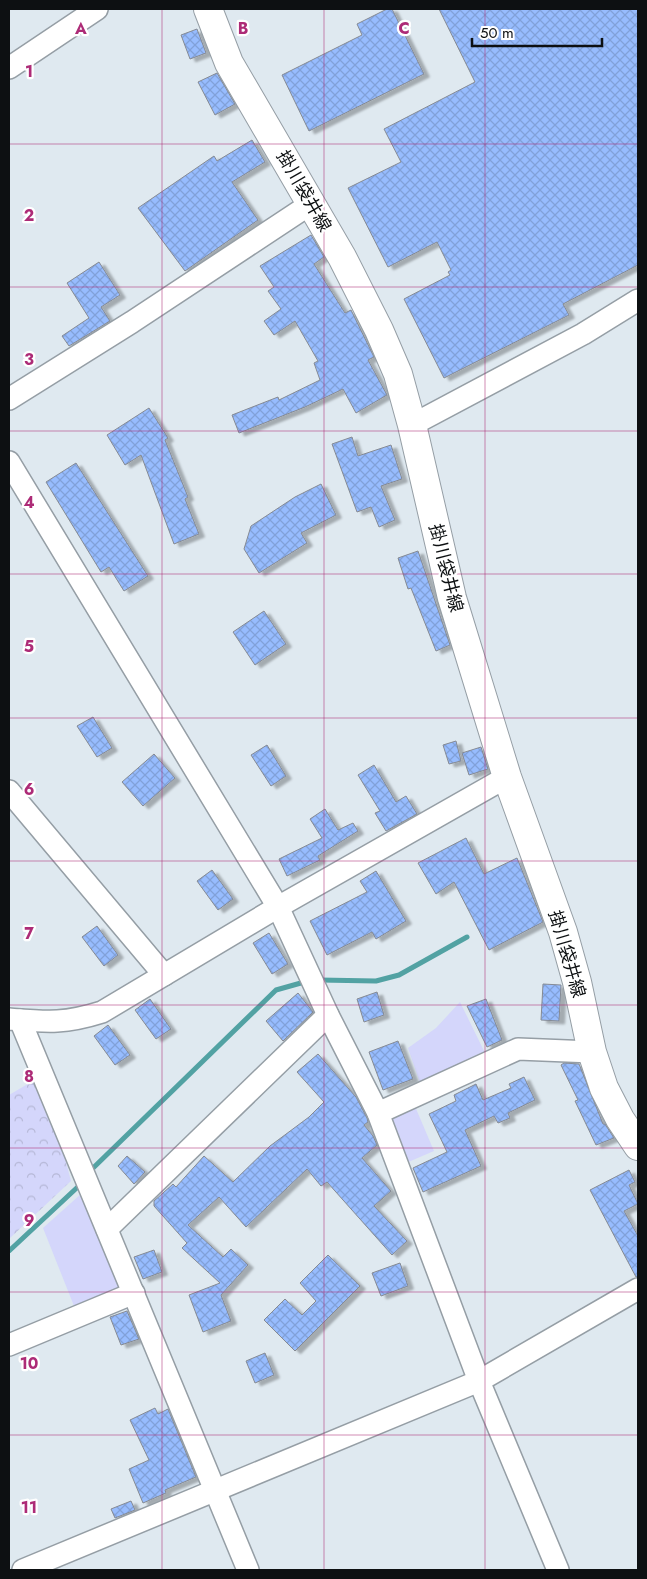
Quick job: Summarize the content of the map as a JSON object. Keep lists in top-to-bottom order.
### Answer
{
  "streets": {
    "main road": ["掛川袋井線"]
  },
  "scale_bar": "50 m",
  "grid": {
    "columns": ["A", "B", "C"],
    "rows": [
      "1",
      "2",
      "3",
      "4",
      "5",
      "6",
      "7",
      "8",
      "9",
      "10",
      "11"
    ]
  }
}
